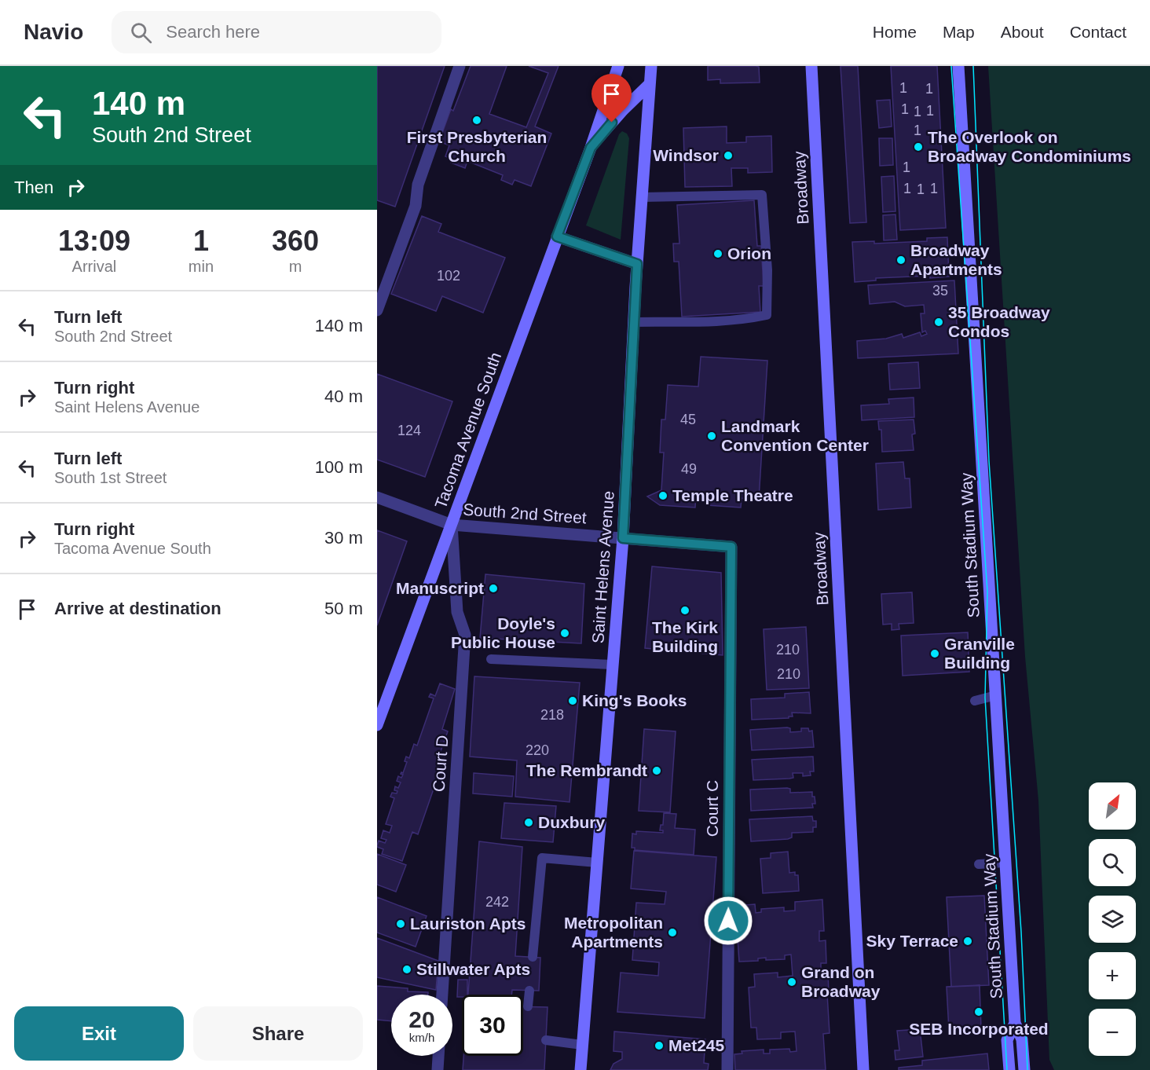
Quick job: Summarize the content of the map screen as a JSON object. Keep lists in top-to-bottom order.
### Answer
{
  "streets": {
    "street": [
      "Broadway",
      "Tacoma Avenue South",
      "South 2nd Street",
      "South Stadium Way",
      "Saint Helens Avenue",
      "Court D",
      "Court C"
    ]
  },
  "crossings": [
    ["Tacoma Avenue South", "South 2nd Street"],
    ["Tacoma Avenue South", "Saint Helens Avenue"],
    ["Tacoma Avenue South", "Court D"],
    ["South 2nd Street", "Saint Helens Avenue"],
    ["South 2nd Street", "Court D"],
    ["South 2nd Street", "Court C"]
  ],
  "places": [
    "First Presbyterian Church",
    "The Overlook on Broadway Condominiums",
    "Windsor",
    "Orion",
    "Broadway Apartments",
    "35 Broadway Condos",
    "Landmark Convention Center",
    "Temple Theatre",
    "Manuscript",
    "The Kirk Building",
    "Doyle's Public House",
    "Granville Building",
    "King's Books",
    "The Rembrandt",
    "Duxbury",
    "Lauriston Apts",
    "Metropolitan Apartments",
    "Sky Terrace",
    "Stillwater Apts",
    "Grand on Broadway",
    "SEB Incorporated",
    "Met245"
  ],
  "house_numbers": [
    "1",
    "1",
    "1",
    "1",
    "1",
    "1",
    "1",
    "1",
    "1",
    "1",
    "102",
    "35",
    "45",
    "124",
    "49",
    "210",
    "210",
    "218",
    "220",
    "242"
  ],
  "north": "top right",
  "page": {
    "header": "Navio",
    "search": "Search here",
    "nav": [
      "Home",
      "Map",
      "About",
      "Contact"
    ],
    "turn": ["140 m", "South 2nd Street"],
    "then": "Then",
    "eta": [
      "13:09",
      "Arrival",
      "1",
      "min",
      "360",
      "m"
    ],
    "list": [
      {
        "name": "Turn left",
        "note": "South 2nd Street",
        "value": "140 m"
      },
      {
        "name": "Turn right",
        "note": "Saint Helens Avenue",
        "value": "40 m"
      },
      {
        "name": "Turn left",
        "note": "South 1st Street",
        "value": "100 m"
      },
      {
        "name": "Turn right",
        "note": "Tacoma Avenue South",
        "value": "30 m"
      },
      {
        "name": "Arrive at destination",
        "value": "50 m"
      }
    ],
    "map_buttons": ["+", "−"],
    "speed": "20 km/h",
    "limit": "30",
    "buttons": ["Exit", "Share"]
  }
}
